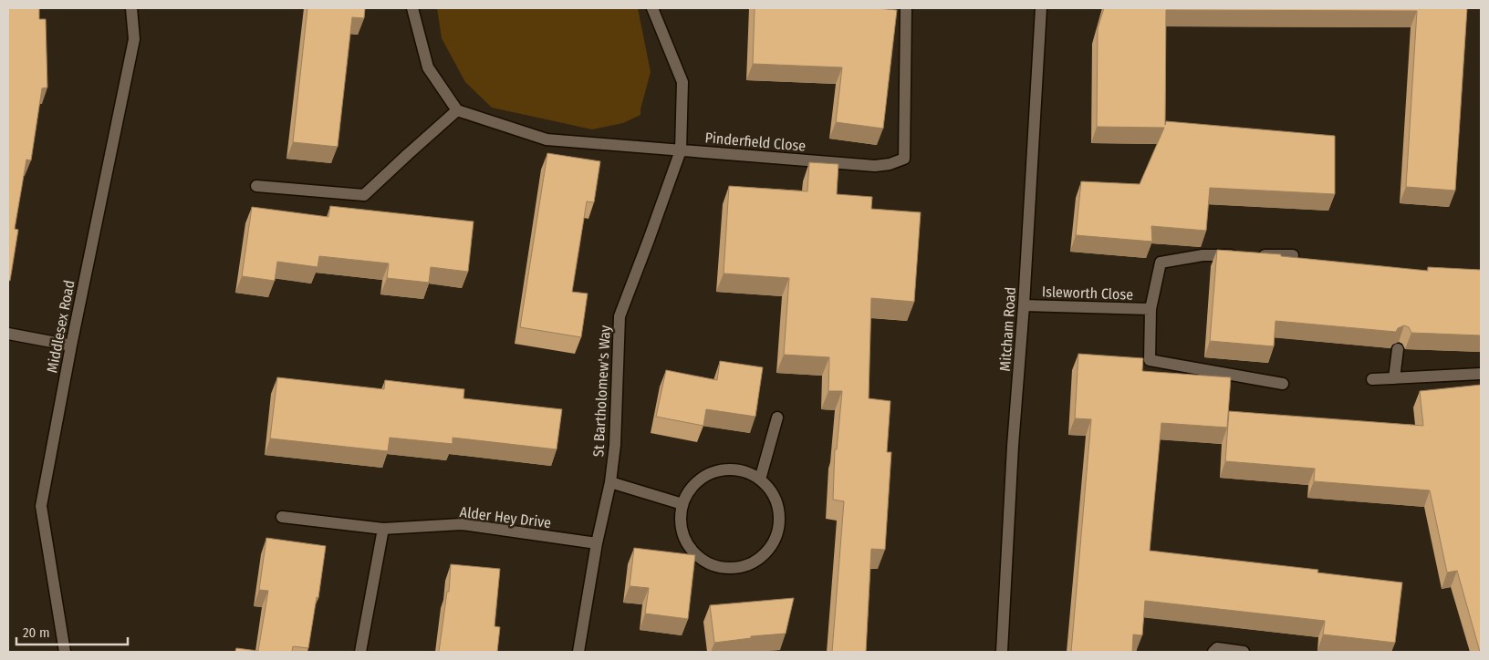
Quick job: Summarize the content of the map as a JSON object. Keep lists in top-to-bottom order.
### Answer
{
  "streets": {
    "street": [
      "Pinderfield Close",
      "Isleworth Close",
      "Middlesex Road",
      "Mitcham Road",
      "St Bartholomew's Way",
      "Alder Hey Drive"
    ]
  },
  "crossings": [
    ["Pinderfield Close", "St Bartholomew's Way"],
    ["Isleworth Close", "Mitcham Road"],
    ["St Bartholomew's Way", "Alder Hey Drive"]
  ],
  "scale_bar": "20 m"
}
